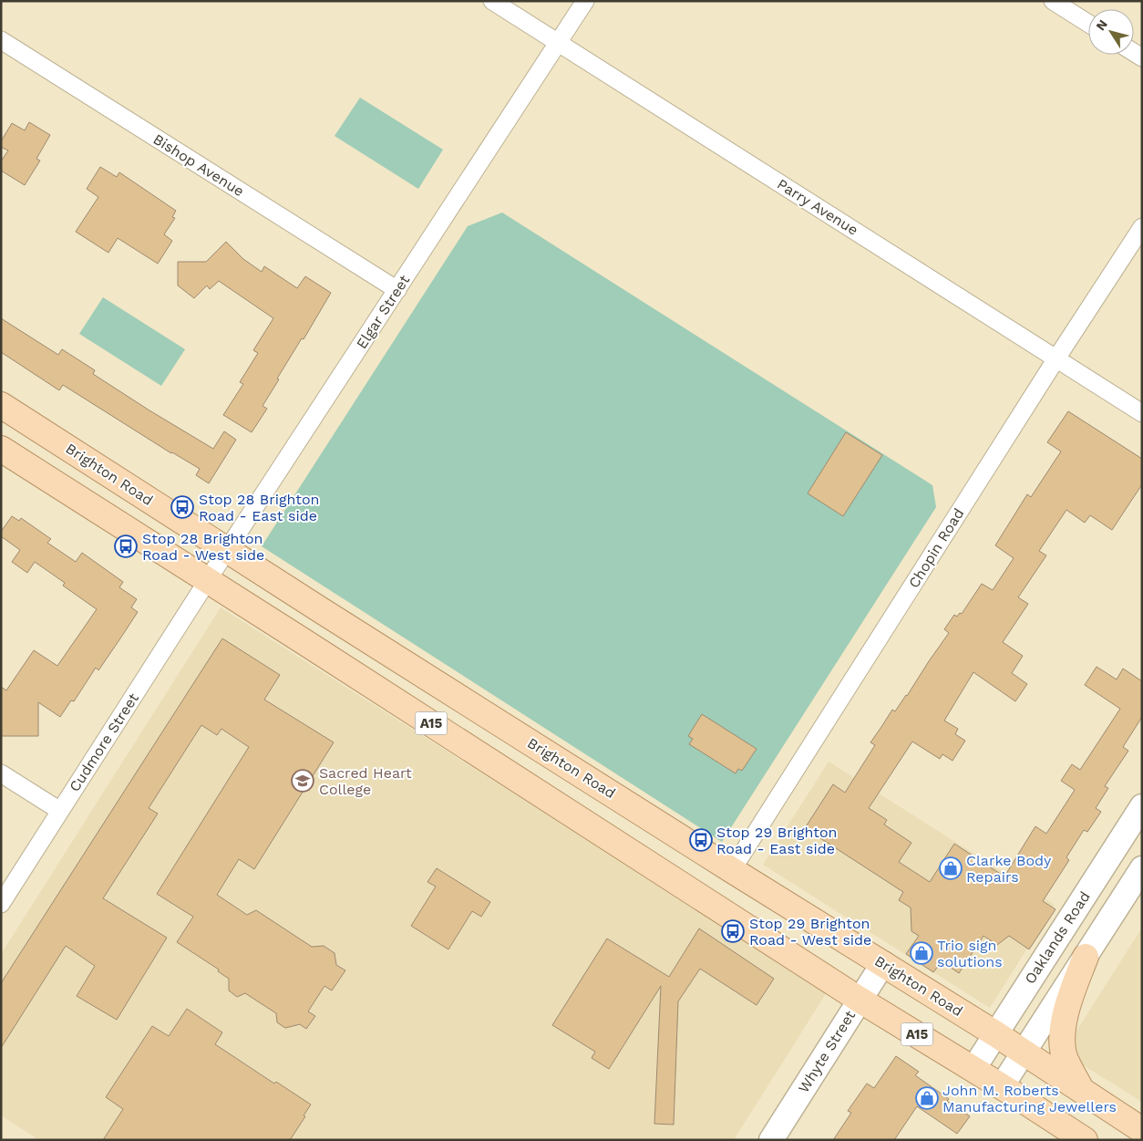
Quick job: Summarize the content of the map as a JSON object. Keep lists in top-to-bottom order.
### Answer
{
  "streets": {
    "main road": [
      "Brighton Road",
      "A15",
      "Oaklands Road",
      "Whyte Street"
    ],
    "street": [
      "Bishop Avenue",
      "Parry Avenue",
      "Elgar Street",
      "Chopin Road",
      "Cudmore Street"
    ]
  },
  "crossings": [
    ["Bishop Avenue", "Elgar Street"],
    ["Parry Avenue", "Elgar Street"],
    ["Parry Avenue", "Chopin Road"],
    ["Elgar Street", "Brighton Road"],
    ["Elgar Street", "A15"],
    ["Elgar Street", "Cudmore Street"],
    ["Brighton Road", "Chopin Road"],
    ["Brighton Road", "Oaklands Road"],
    ["Brighton Road", "Whyte Street"],
    ["A15", "Cudmore Street"],
    ["A15", "Oaklands Road"],
    ["A15", "Whyte Street"]
  ],
  "places": {
    "bus stop": [
      "Stop 28 Brighton Road - East side",
      "Stop 28 Brighton Road - West side",
      "Stop 29 Brighton Road - East side",
      "Stop 29 Brighton Road - West side"
    ],
    "school or university": ["Sacred Heart College"],
    "shop": ["Clarke Body Repairs", "Trio sign solutions", "John M. Roberts Manufacturing Jewellers"]
  },
  "north": "top left"
}
